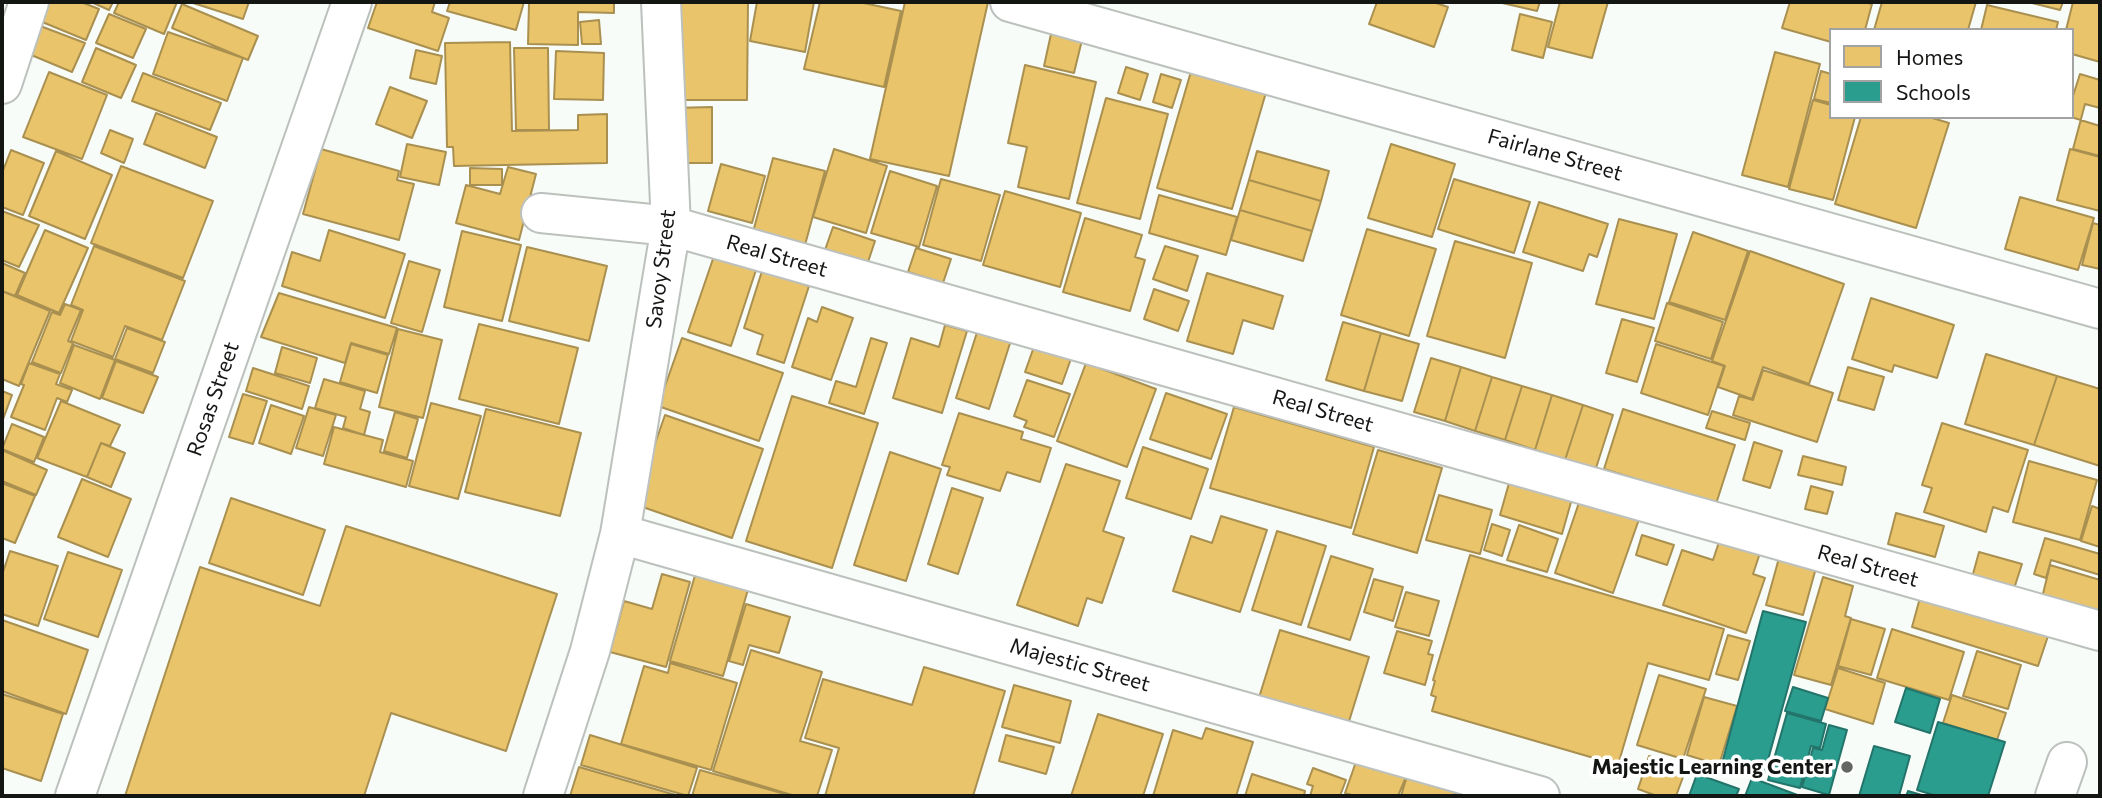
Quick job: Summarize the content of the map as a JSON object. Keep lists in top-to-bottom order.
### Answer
{
  "streets": {
    "street": [
      "Fairlane Street",
      "Real Street",
      "Savoy Street",
      "Rosas Street",
      "Majestic Street"
    ]
  },
  "crossings": [
    ["Real Street", "Savoy Street"],
    ["Savoy Street", "Majestic Street"]
  ],
  "places": ["Majestic Learning Center"],
  "legend": ["Homes", "Schools"]
}
